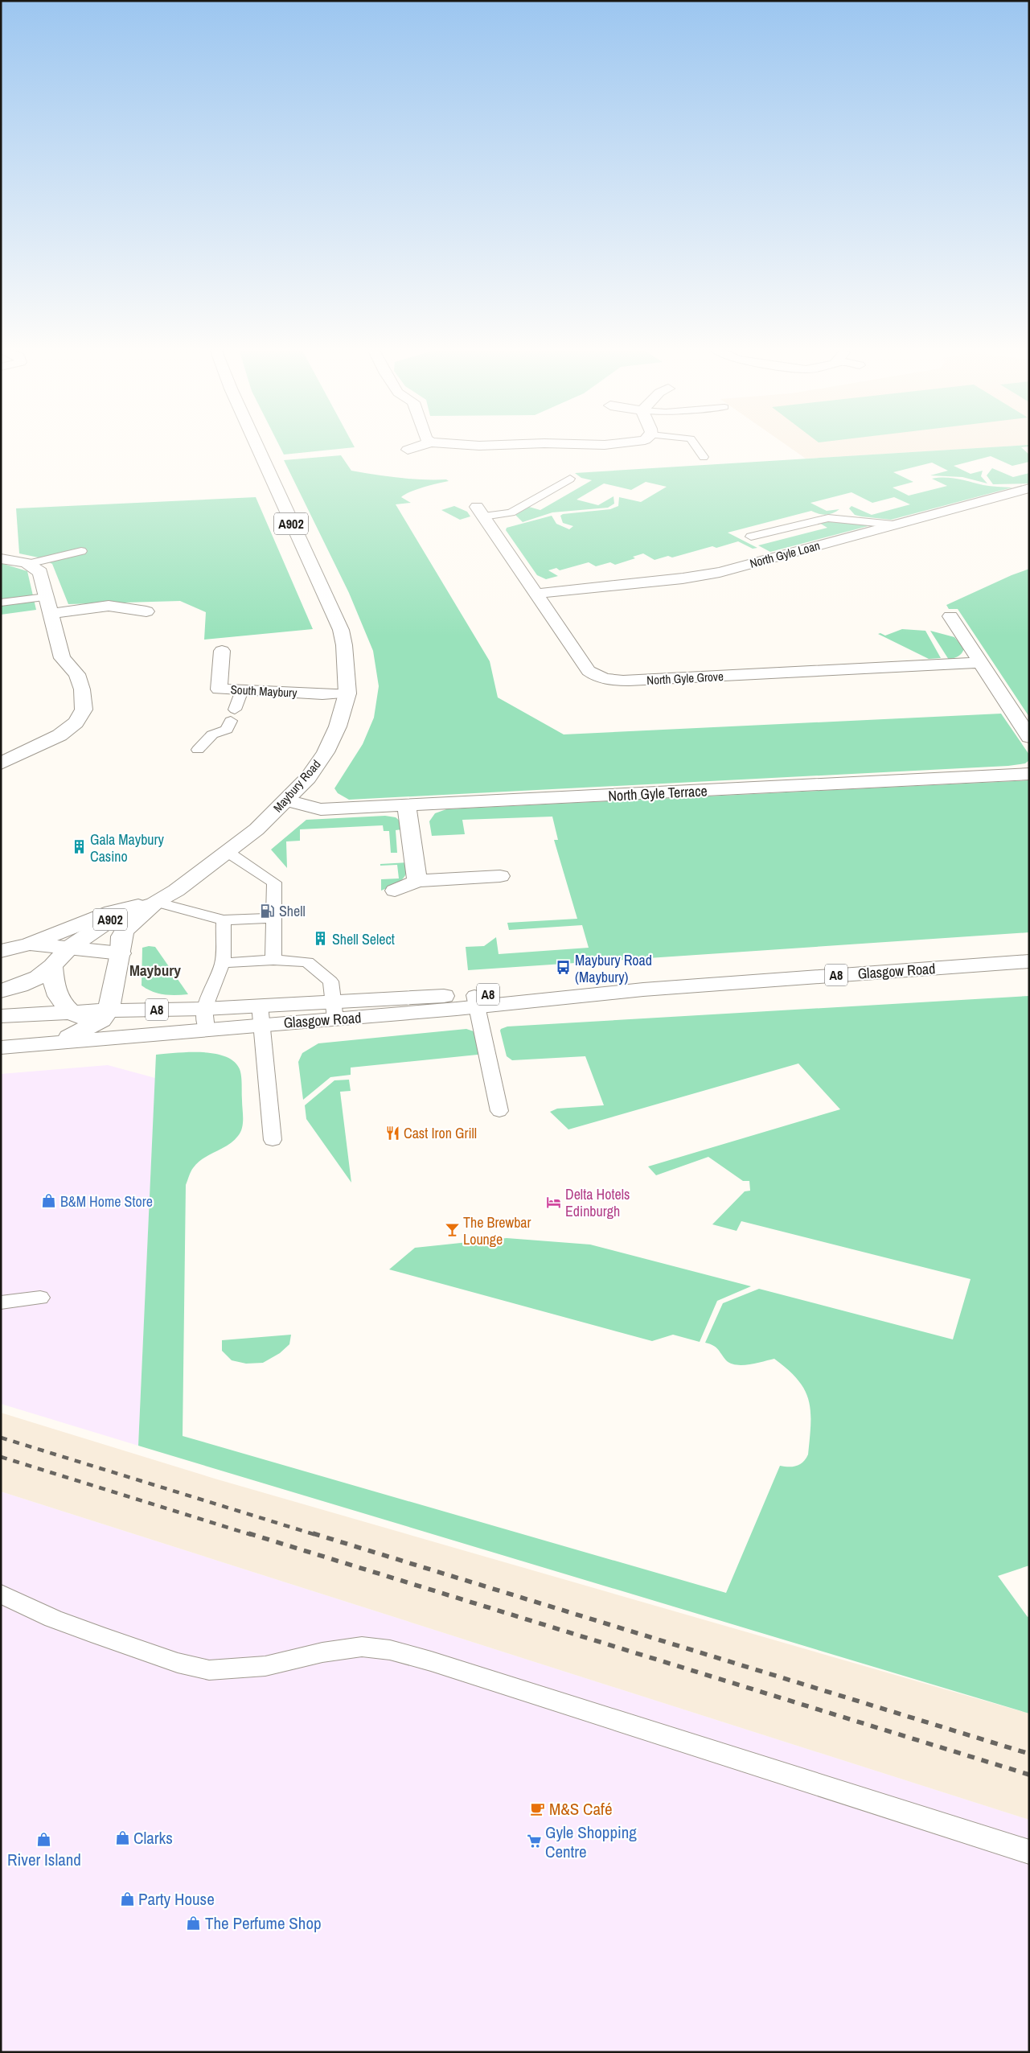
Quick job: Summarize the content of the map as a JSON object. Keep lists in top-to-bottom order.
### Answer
{
  "streets": {
    "street": [
      "A902",
      "North Gyle Loan",
      "North Gyle Grove",
      "South Maybury",
      "Maybury Road",
      "North Gyle Terrace",
      "Glasgow Road",
      "A8"
    ]
  },
  "crossings": [
    ["A902", "Maybury Road"],
    ["A902", "Glasgow Road"],
    ["North Gyle Loan", "North Gyle Grove"],
    ["South Maybury", "Maybury Road"],
    ["Maybury Road", "North Gyle Terrace"],
    ["Maybury Road", "Glasgow Road"]
  ],
  "districts": ["Maybury"],
  "places": {
    "building": ["Gala Maybury Casino", "Shell Select"],
    "fuel station": ["Shell"],
    "bus stop": ["Maybury Road (Maybury)"],
    "restaurant": ["Cast Iron Grill"],
    "shop": [
      "B&M Home Store",
      "Clarks",
      "River Island",
      "Party House",
      "The Perfume Shop"
    ],
    "hotel": ["Delta Hotels Edinburgh"],
    "bar": ["The Brewbar Lounge"],
    "cafe": ["M&S Café"],
    "supermarket": ["Gyle Shopping Centre"]
  }
}
